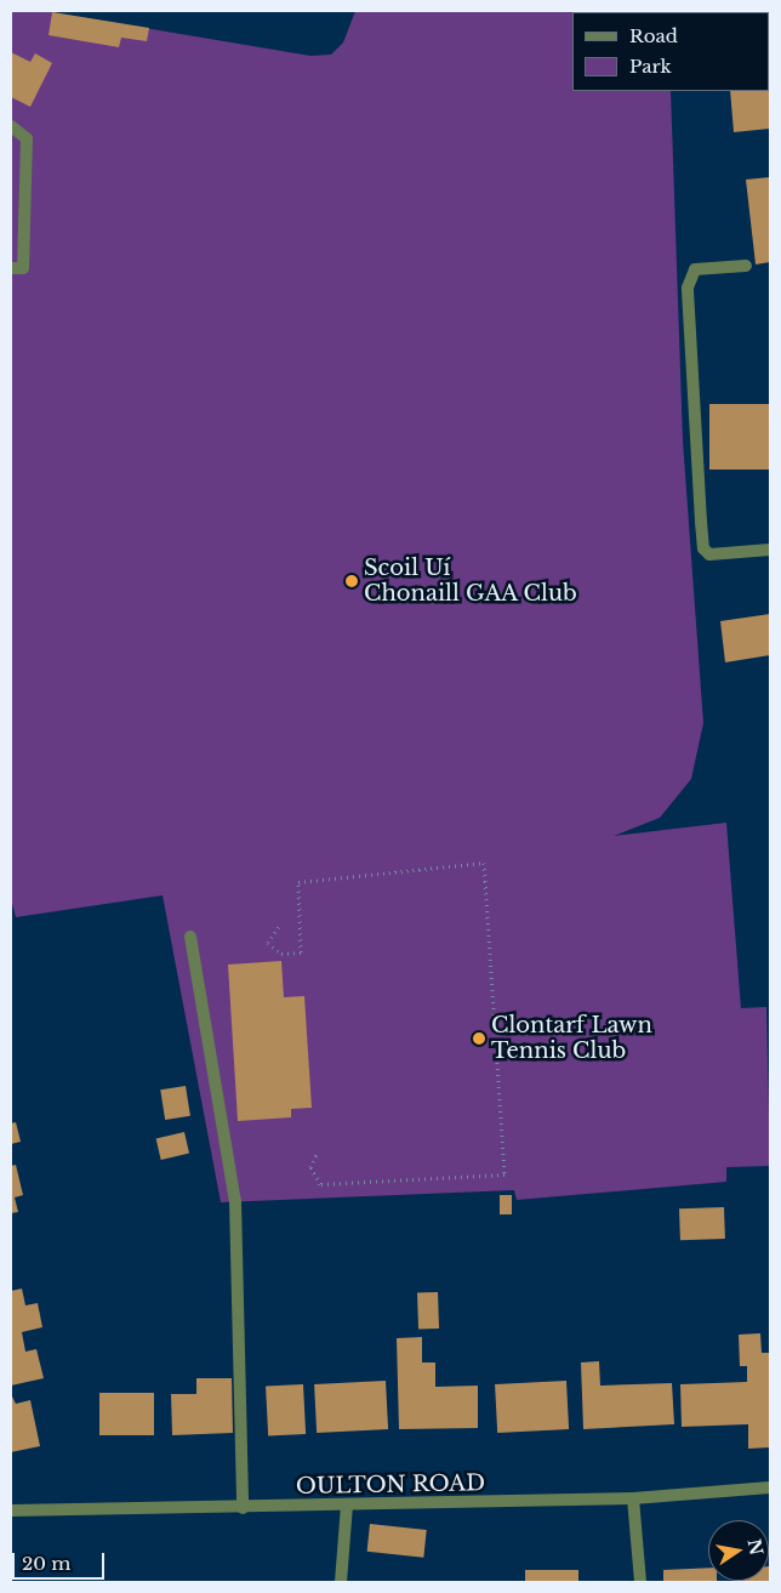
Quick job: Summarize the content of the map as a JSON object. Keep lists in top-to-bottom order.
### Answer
{
  "streets": {
    "street": ["OULTON ROAD"]
  },
  "places": ["Scoil Uí Chonaill GAA Club", "Clontarf Lawn Tennis Club"],
  "legend": ["Road", "Park"],
  "scale_bar": "20 m",
  "north": "right"
}
